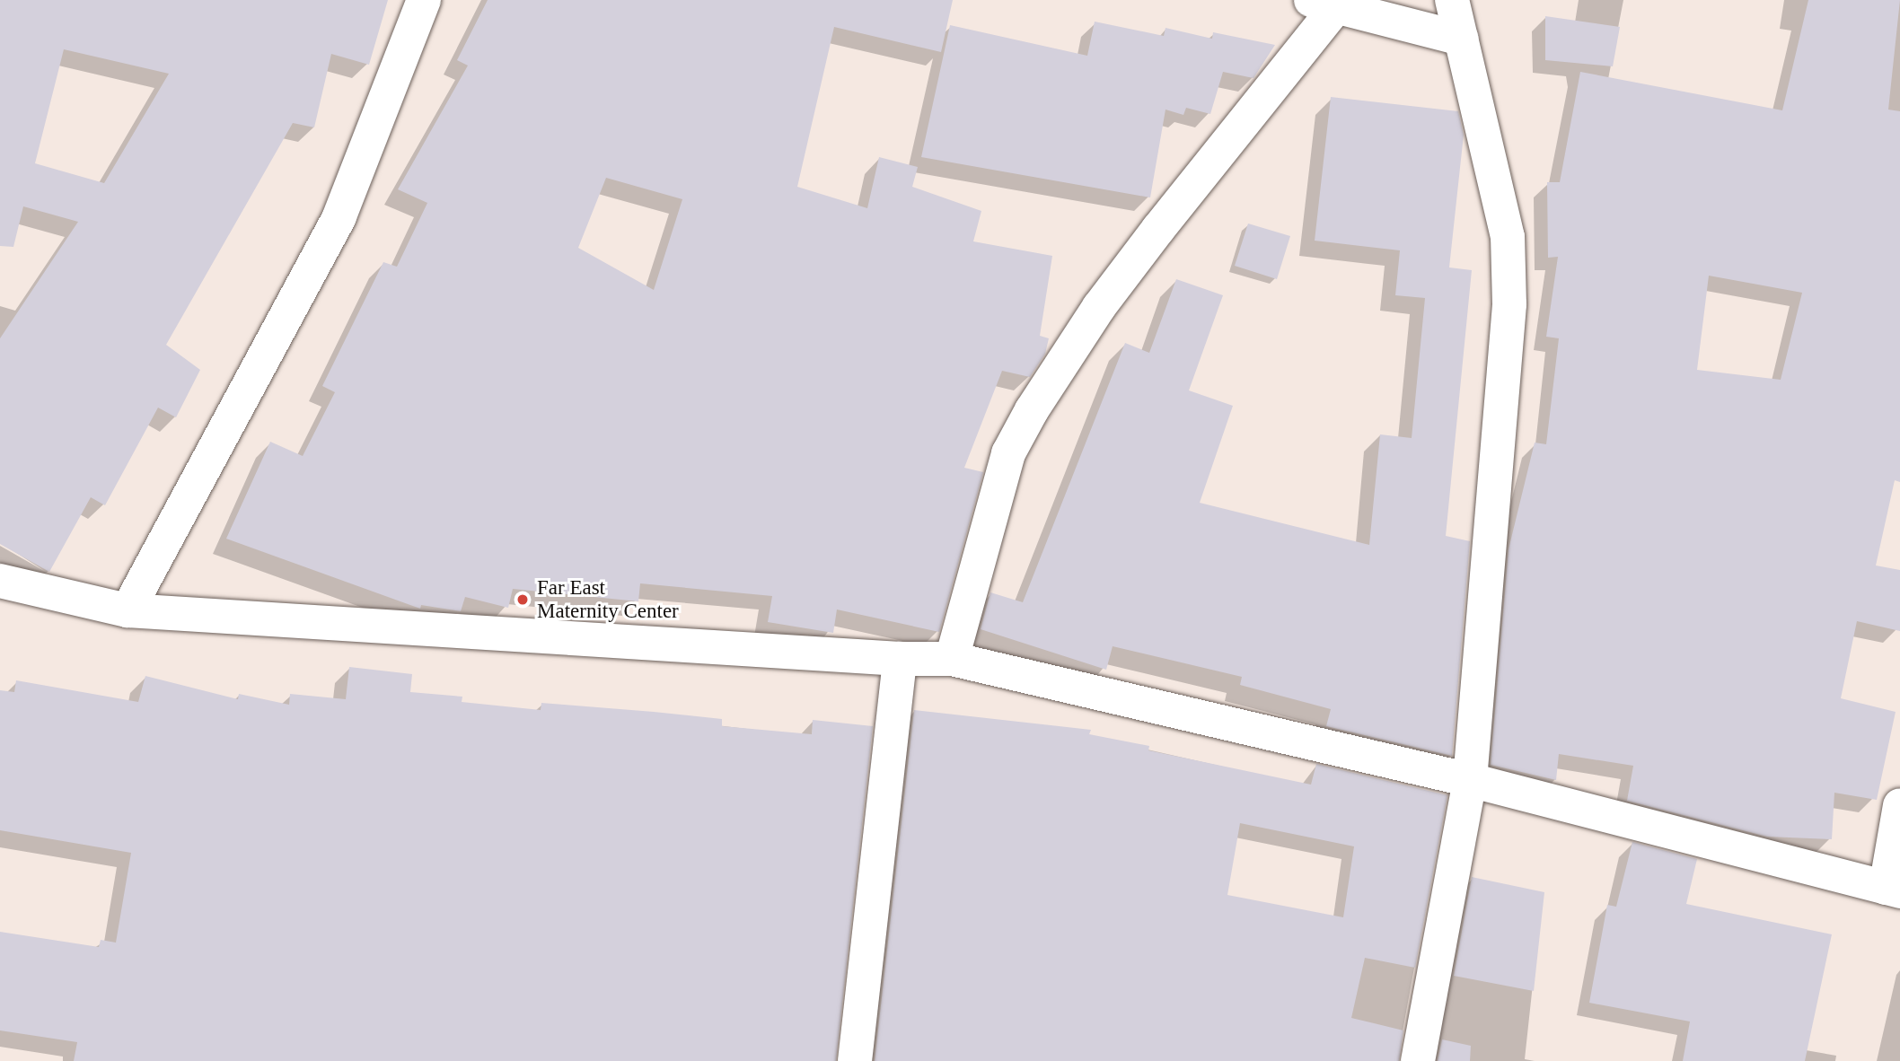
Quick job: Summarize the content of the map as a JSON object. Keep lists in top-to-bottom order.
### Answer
{
  "places": ["Far East Maternity Center"]
}
